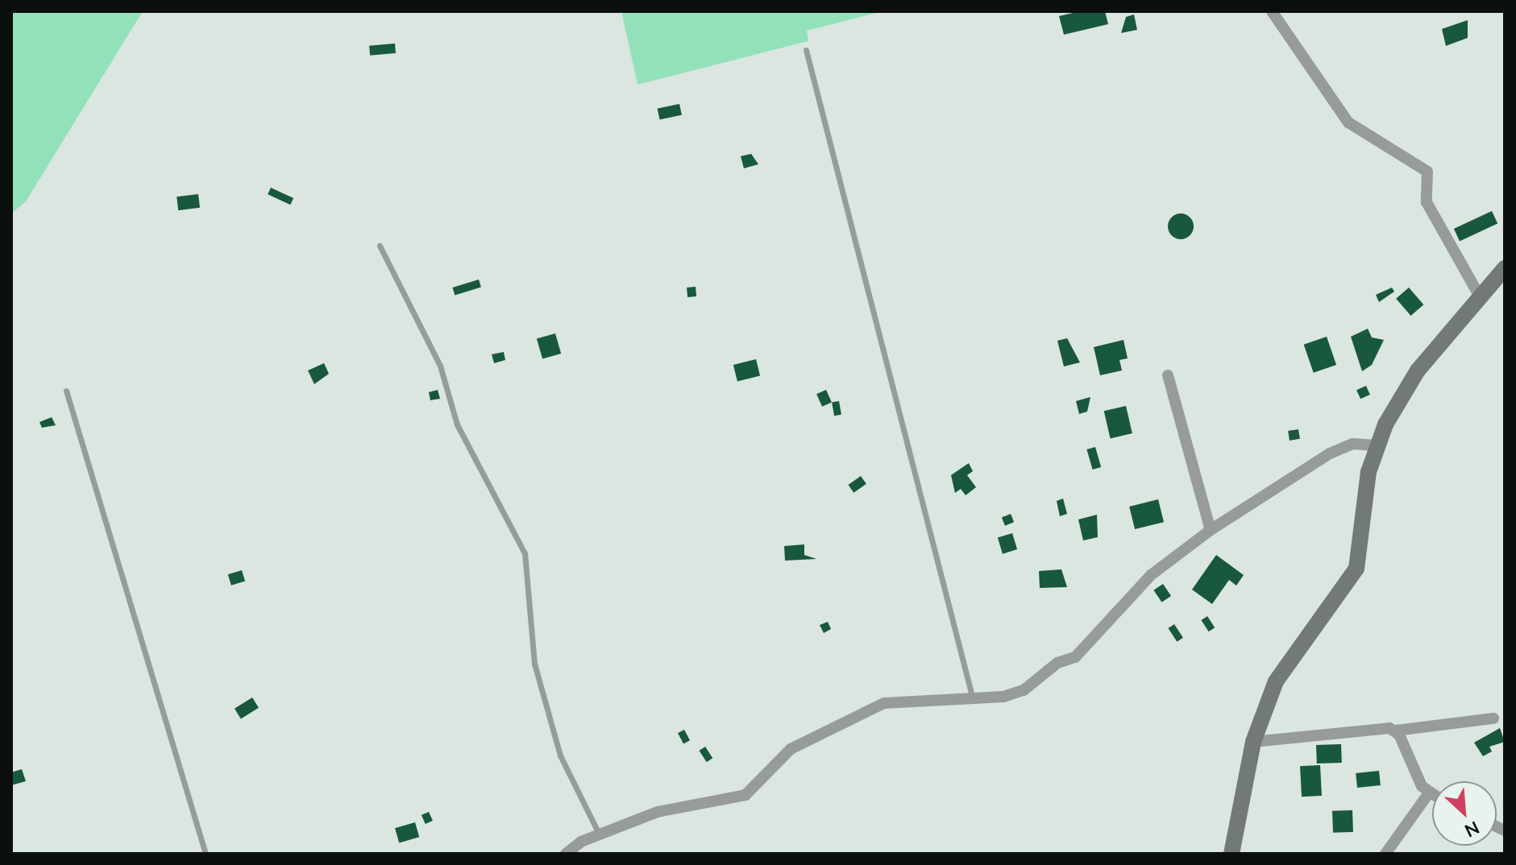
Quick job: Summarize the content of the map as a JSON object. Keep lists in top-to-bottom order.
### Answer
{
  "north": "bottom right"
}
